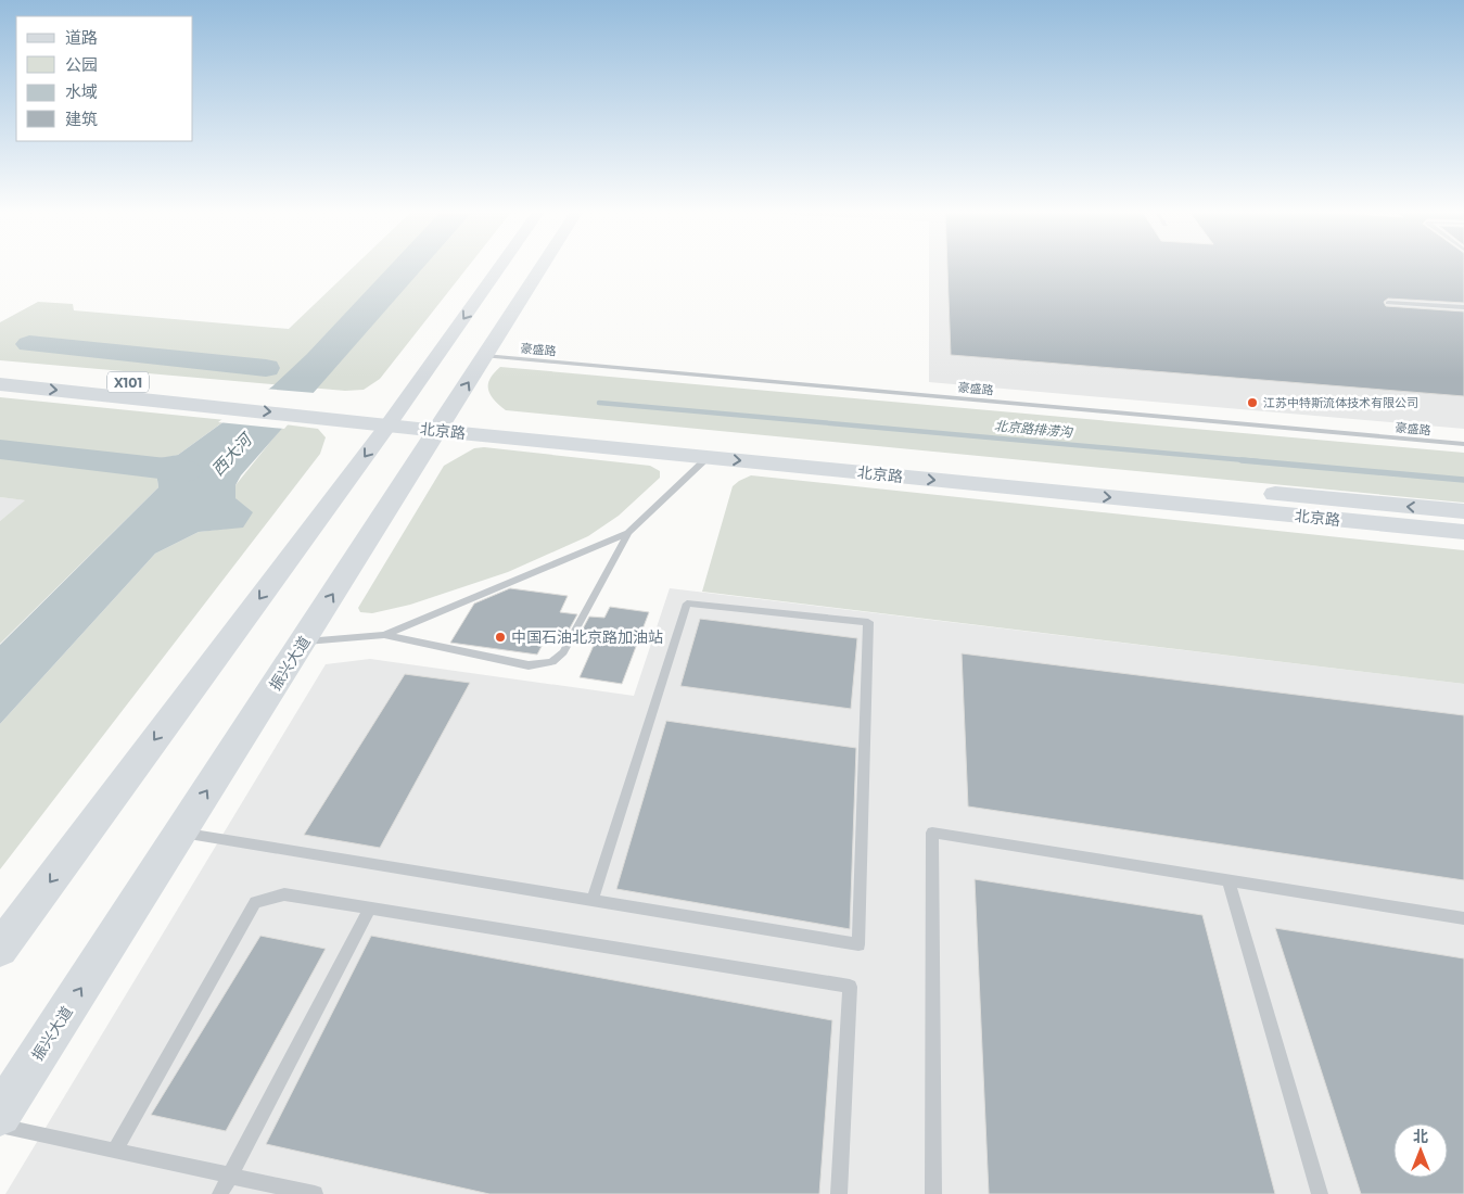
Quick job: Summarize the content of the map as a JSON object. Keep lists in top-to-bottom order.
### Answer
{
  "streets": {
    "main road": ["X101", "北京路", "振兴大道"],
    "lane": ["豪盛路"]
  },
  "crossings": [
    ["豪盛路", "振兴大道"],
    ["X101", "北京路"],
    ["北京路", "振兴大道"]
  ],
  "water": ["北京路排涝沟", "西大河"],
  "places": ["江苏中特斯流体技术有限公司", "中国石油北京路加油站"],
  "legend": [
    "道路",
    "公园",
    "水域",
    "建筑"
  ],
  "north": "top"
}
